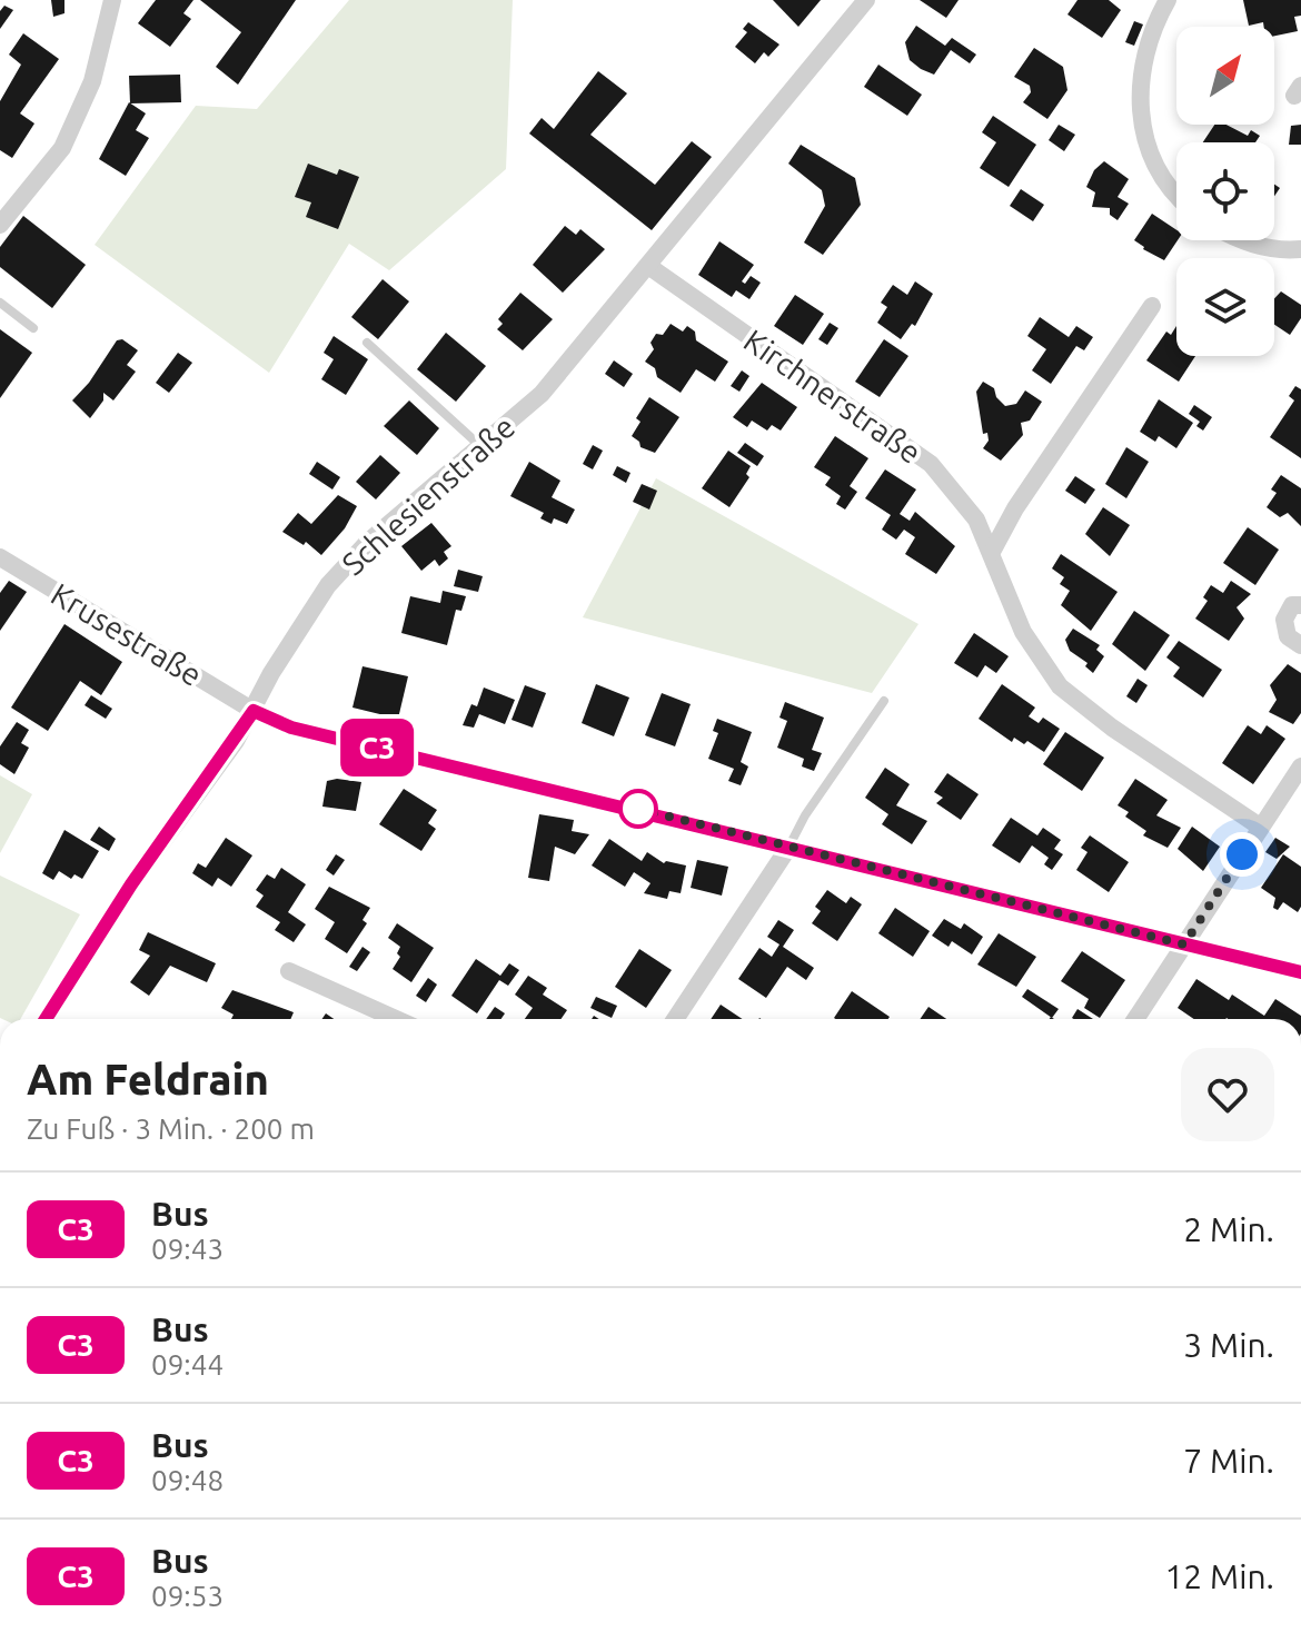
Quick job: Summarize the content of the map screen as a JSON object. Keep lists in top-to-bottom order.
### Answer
{
  "streets": {
    "street": ["Kirchnerstraße", "Schlesienstraße", "Krusestraße"]
  },
  "crossings": [
    ["Kirchnerstraße", "Schlesienstraße"],
    ["Schlesienstraße", "Krusestraße"]
  ],
  "lines": ["bus line C3"],
  "north": "top right",
  "page": {
    "on_map": "C3",
    "heading": ["Am Feldrain", "Zu Fuß · 3 Min. · 200 m"],
    "list": [
      {
        "mark": "C3",
        "name": "Bus",
        "note": "09:43",
        "value": "2 Min."
      },
      {
        "mark": "C3",
        "name": "Bus",
        "note": "09:44",
        "value": "3 Min."
      },
      {
        "mark": "C3",
        "name": "Bus",
        "note": "09:48",
        "value": "7 Min."
      },
      {
        "mark": "C3",
        "name": "Bus",
        "note": "09:53",
        "value": "12 Min."
      }
    ]
  }
}
